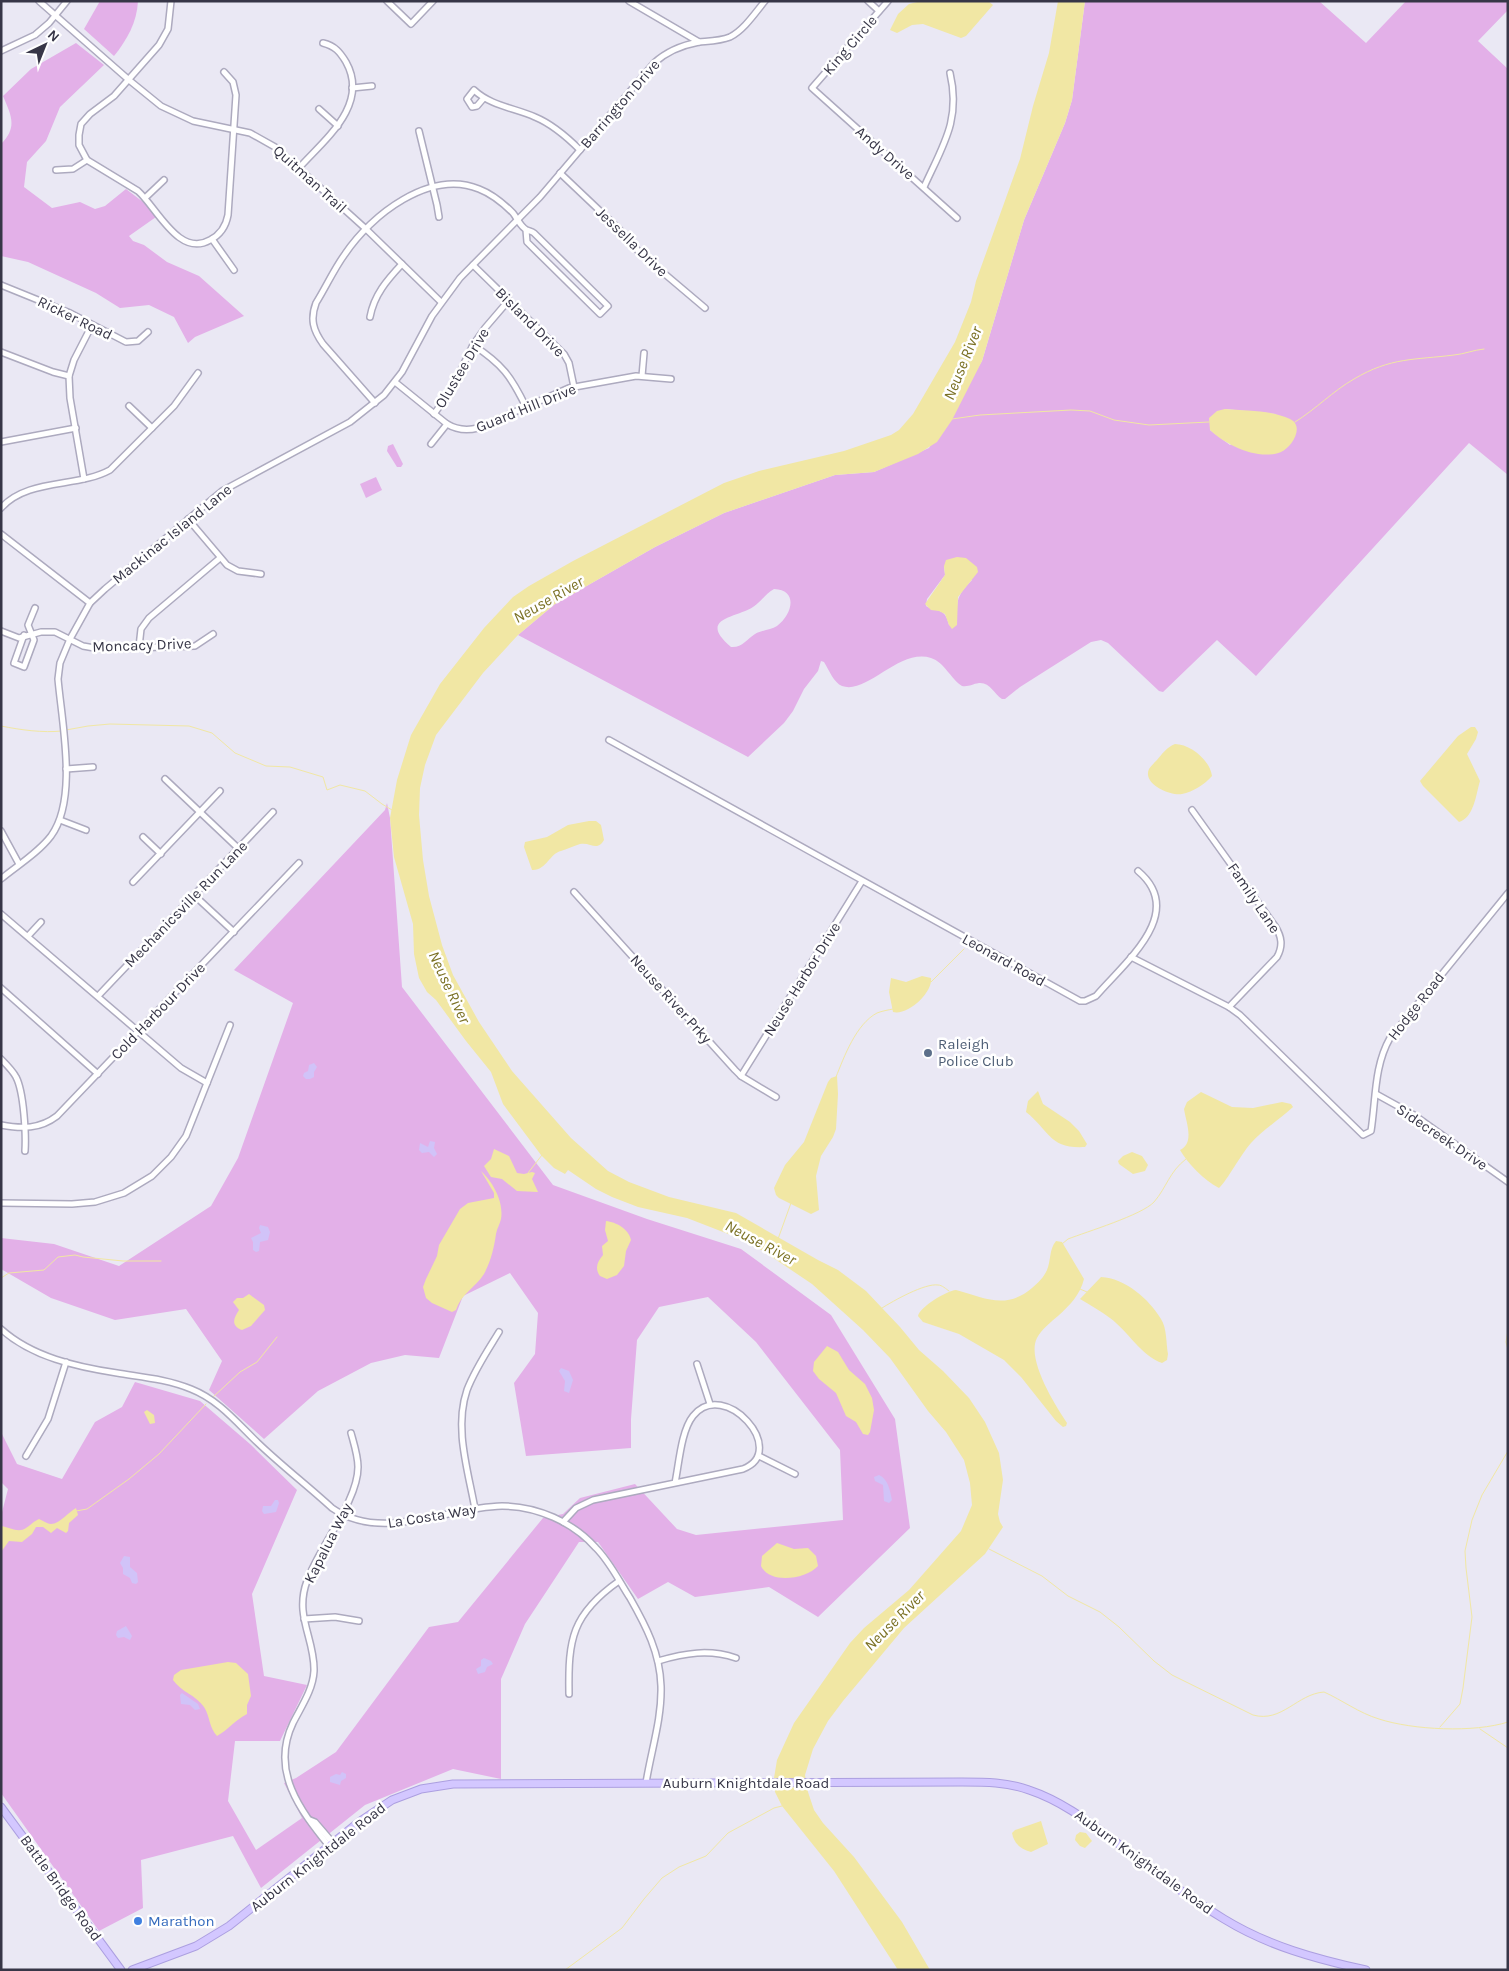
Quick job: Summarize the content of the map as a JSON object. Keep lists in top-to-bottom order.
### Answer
{
  "streets": {
    "street": [
      "King Circle",
      "Barrington Drive",
      "Andy Drive",
      "Quitman Trail",
      "Jessella Drive",
      "Ricker Road",
      "Bisland Drive",
      "Olustee Drive",
      "Guard Hill Drive",
      "Mackinac Island Lane",
      "Moncacy Drive",
      "Family Lane",
      "Mechanicsville Run Lane",
      "Leonard Road",
      "Neuse Harbor Drive",
      "Neuse River Prky",
      "Hodge Road",
      "Cold Harbour Drive",
      "Sidecreek Drive",
      "La Costa Way",
      "Kapalua Way",
      "Auburn Knightdale Road",
      "Battle Bridge Road"
    ]
  },
  "crossings": [
    ["King Circle", "Andy Drive"],
    ["Barrington Drive", "Jessella Drive"],
    ["Barrington Drive", "Mackinac Island Lane"],
    ["Quitman Trail", "Mackinac Island Lane"],
    ["Bisland Drive", "Olustee Drive"],
    ["Bisland Drive", "Guard Hill Drive"],
    ["Bisland Drive", "Mackinac Island Lane"],
    ["Olustee Drive", "Guard Hill Drive"],
    ["Guard Hill Drive", "Mackinac Island Lane"],
    ["Mackinac Island Lane", "Moncacy Drive"],
    ["Family Lane", "Hodge Road"],
    ["Leonard Road", "Neuse Harbor Drive"],
    ["Neuse Harbor Drive", "Neuse River Prky"],
    ["Hodge Road", "Sidecreek Drive"],
    ["La Costa Way", "Kapalua Way"],
    ["La Costa Way", "Auburn Knightdale Road"],
    ["Kapalua Way", "Auburn Knightdale Road"]
  ],
  "water": ["Neuse River"],
  "places": ["Raleigh Police Club", "Marathon"],
  "north": "top right"
}
